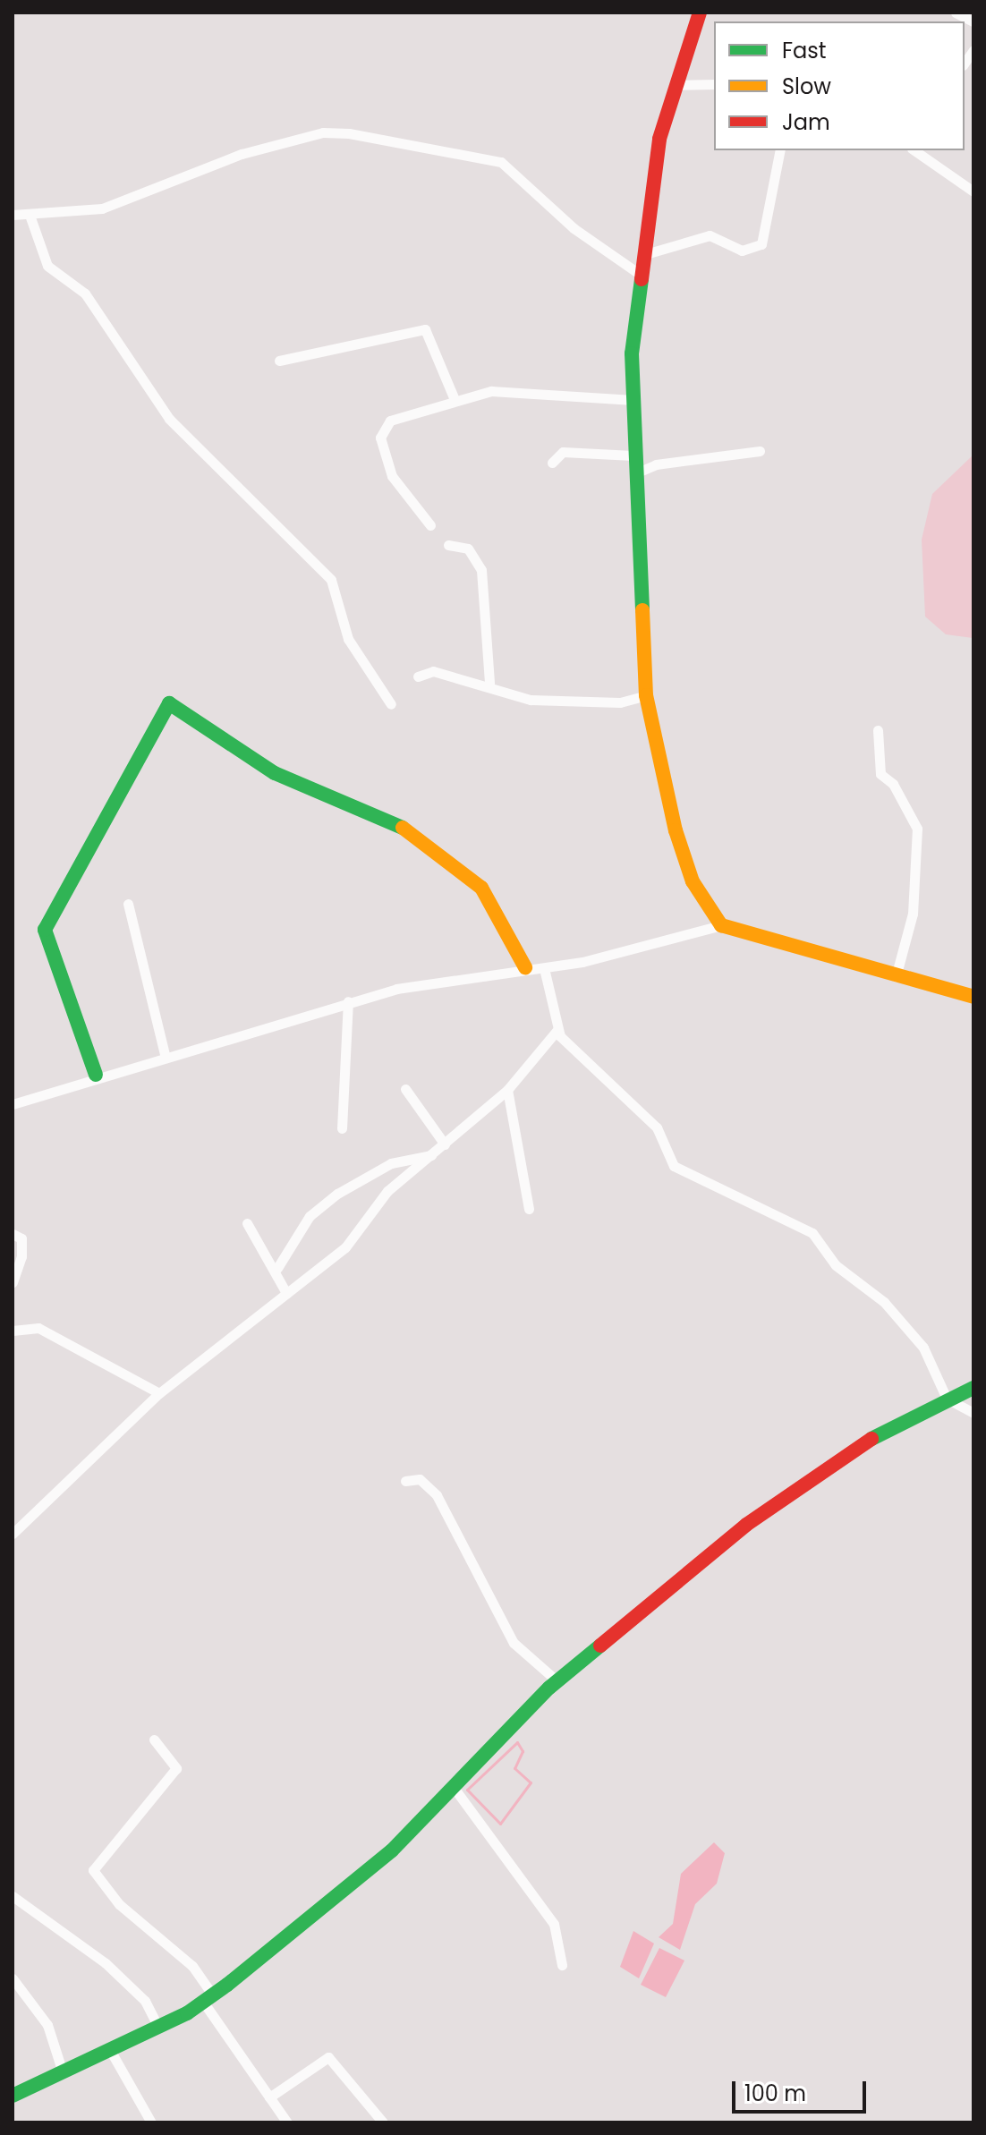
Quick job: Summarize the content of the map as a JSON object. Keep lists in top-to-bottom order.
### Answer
{
  "legend": ["Fast", "Slow", "Jam"],
  "scale_bar": "100 m"
}
